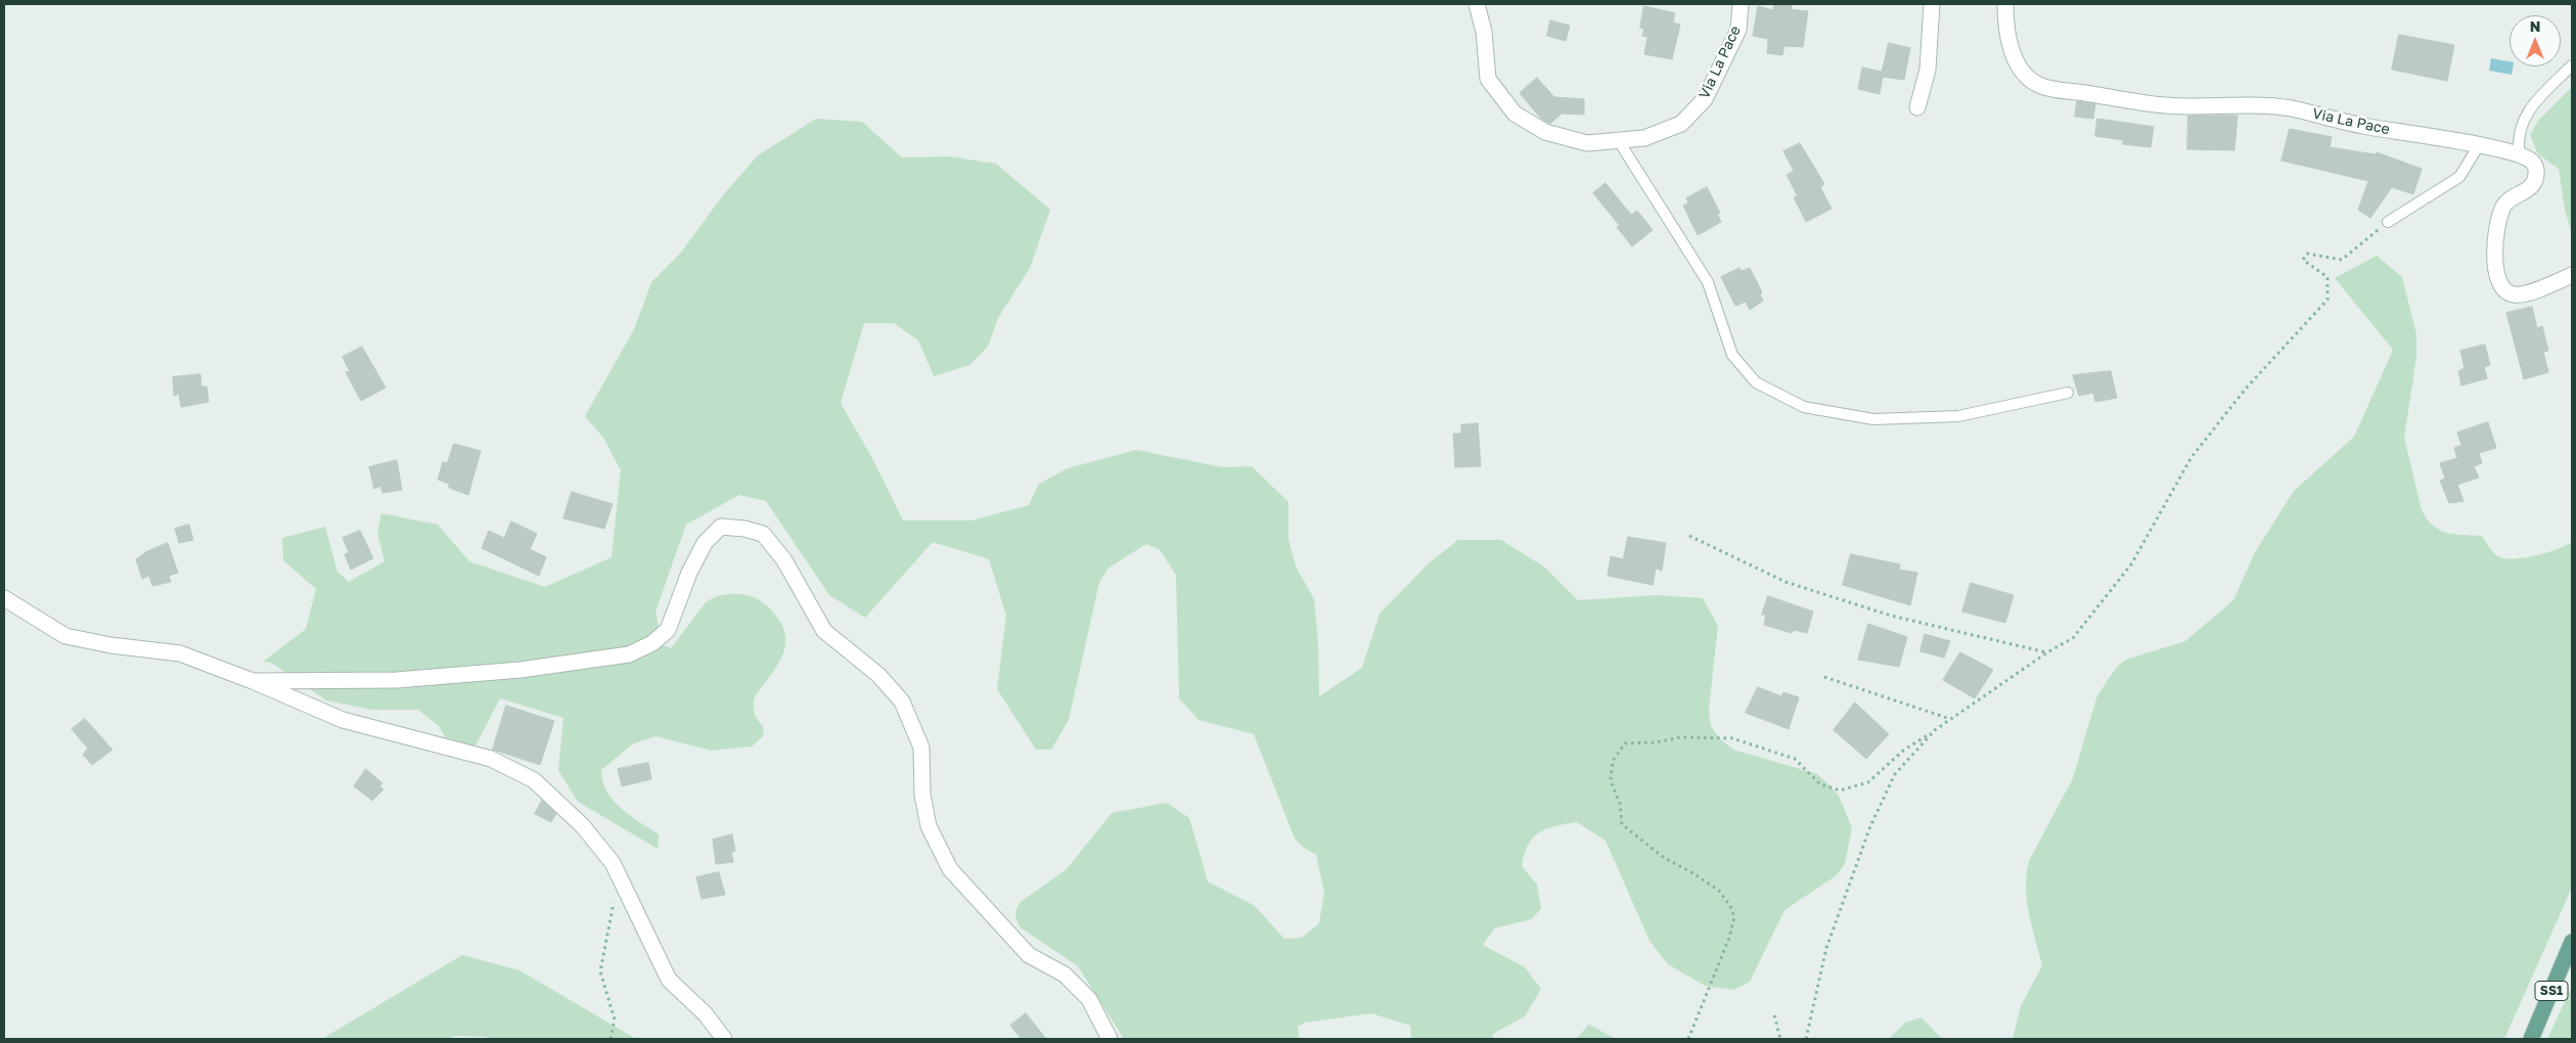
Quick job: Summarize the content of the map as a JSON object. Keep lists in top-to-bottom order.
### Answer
{
  "streets": {
    "main road": ["SS1"],
    "street": ["Via La Pace"]
  },
  "north": "top"
}
